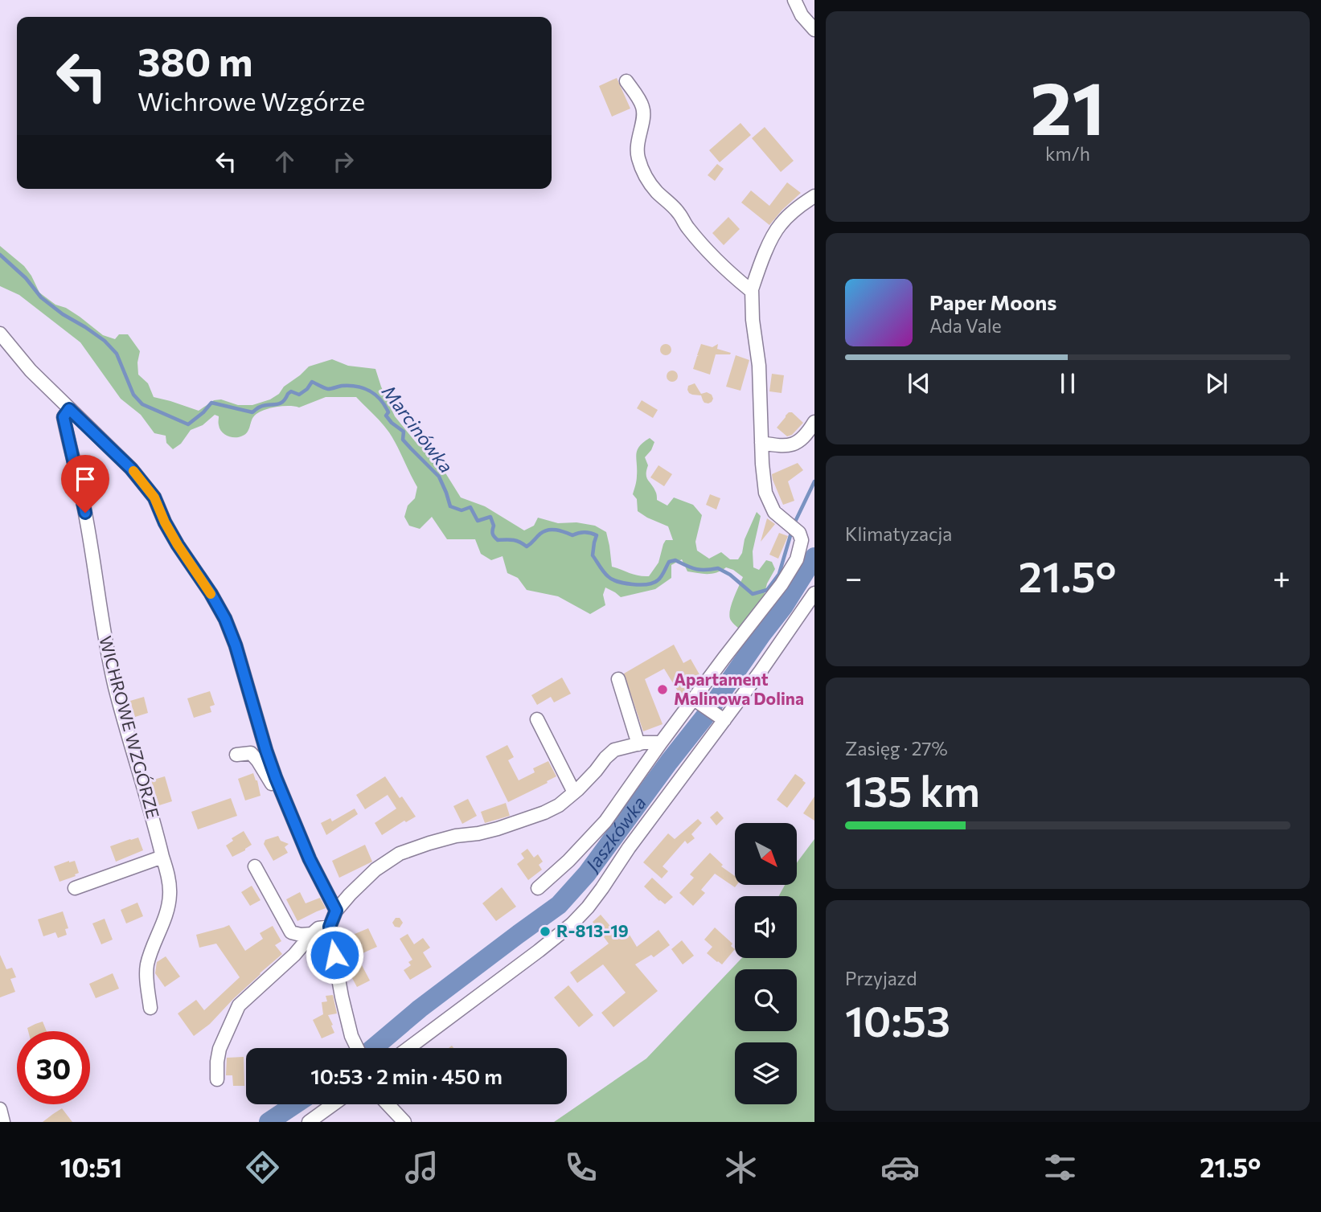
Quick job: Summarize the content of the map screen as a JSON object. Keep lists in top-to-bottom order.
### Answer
{
  "streets": {
    "street": ["WICHROWE WZGÓRZE"]
  },
  "water": ["Marcinówka", "Jaszkówka"],
  "places": ["Apartament Malinowa Dolina", "R-813-19"],
  "north": "bottom right",
  "page": {
    "tile": [
      ["21", "km/h"],
      "Klimatyzacja",
      ["Zasięg · 27%", "135 km"],
      ["Przyjazd", "10:53"]
    ],
    "turn": ["380 m", "Wichrowe Wzgórze"],
    "song": ["Paper Moons", "Ada Vale"],
    "heat": ["−", "21.5°", "+"],
    "limit": "30",
    "trip": "10:53 · 2 min · 450 m",
    "tabs": ["10:51", "21.5°"]
  }
}
